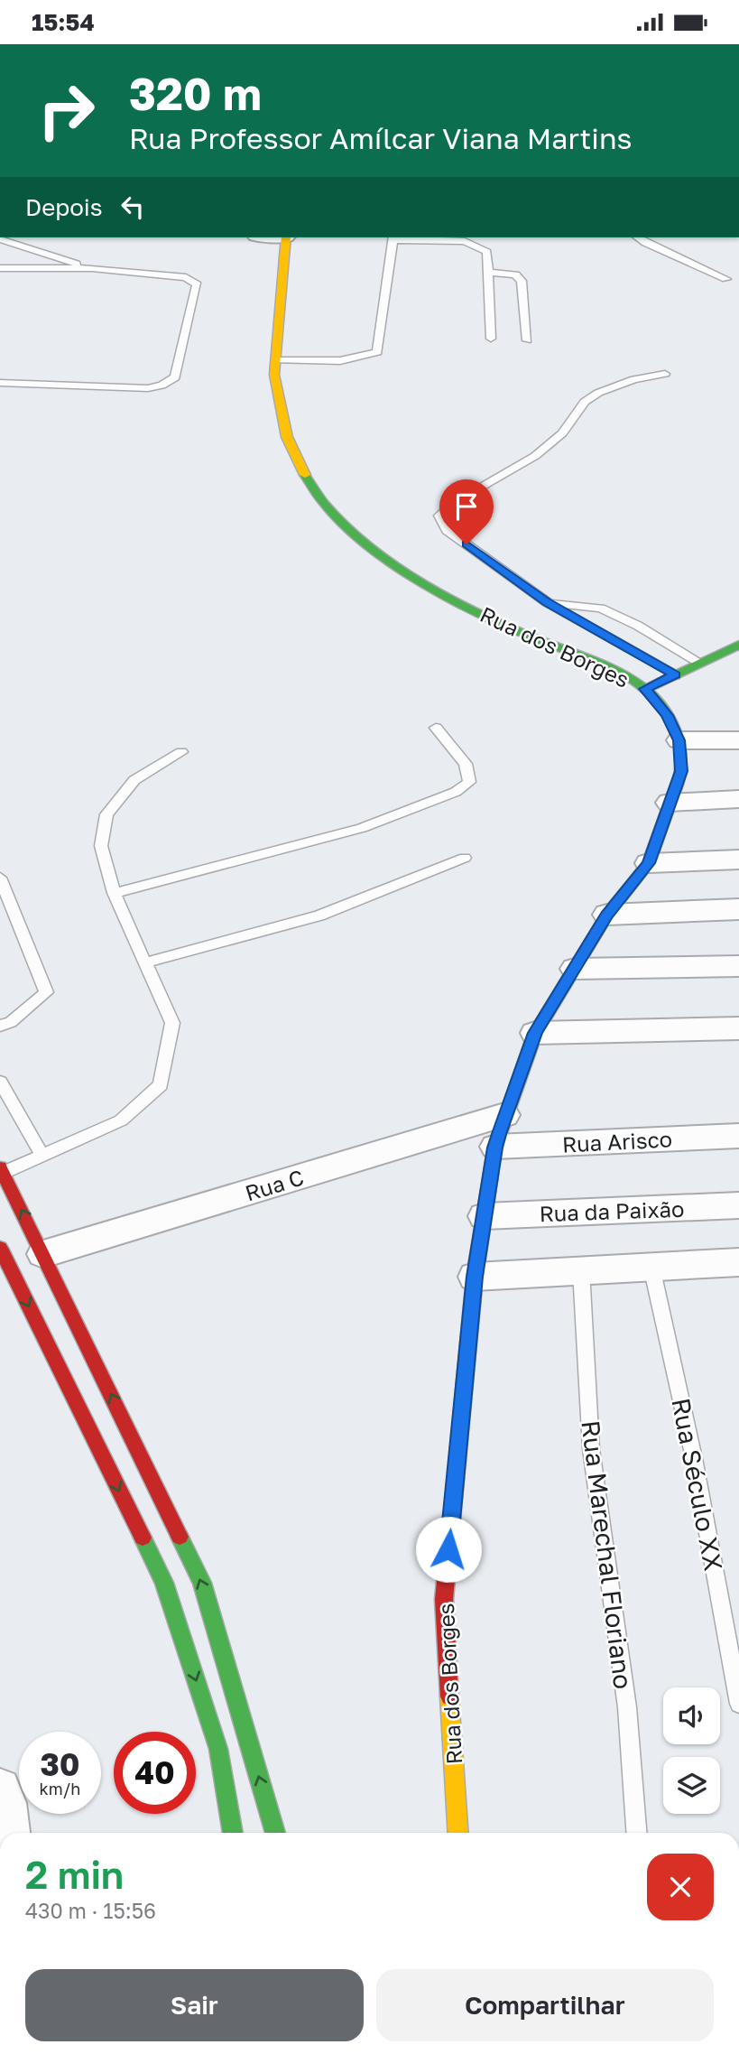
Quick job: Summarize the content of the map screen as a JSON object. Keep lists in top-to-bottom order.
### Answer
{
  "streets": {
    "main road": ["Rua dos Borges"],
    "street": ["Rua Arisco", "Rua C", "Rua da Paixão"],
    "lane": ["Rua Século XX", "Rua Marechal Floriano"]
  },
  "crossings": [
    ["Rua dos Borges", "Rua Arisco"],
    ["Rua dos Borges", "Rua C"],
    ["Rua dos Borges", "Rua da Paixão"]
  ],
  "page": {
    "status": "15:54",
    "turn": ["320 m", "Rua Professor Amílcar Viana Martins"],
    "then": "Depois",
    "speed": "30 km/h",
    "limit": "40",
    "heading": ["2 min", "430 m · 15:56"],
    "buttons": ["Sair", "Compartilhar"]
  }
}
